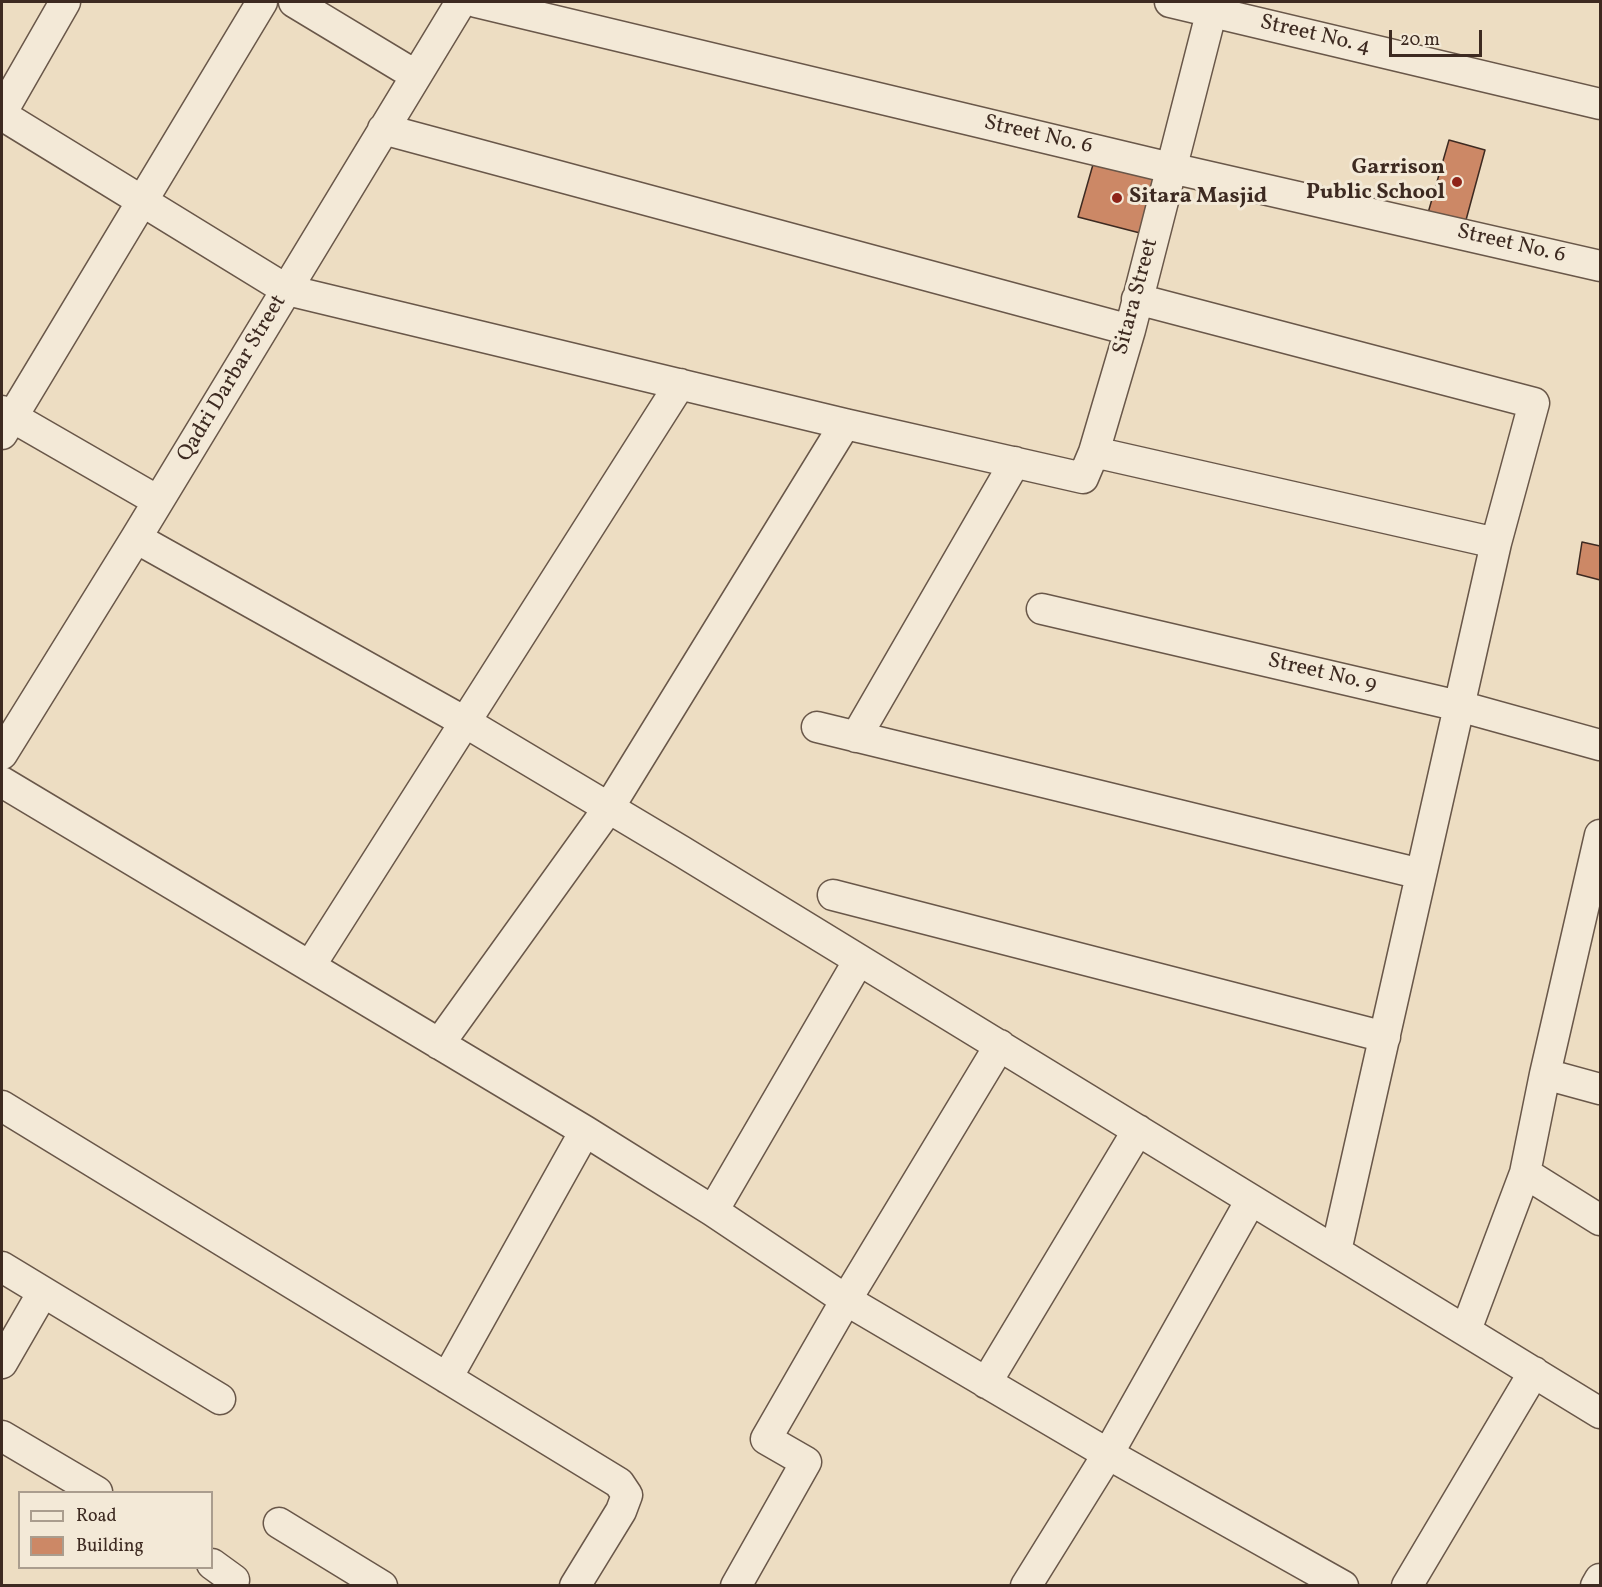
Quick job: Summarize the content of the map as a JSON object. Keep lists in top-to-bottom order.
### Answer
{
  "streets": {
    "street": [
      "Street No. 4",
      "Street No. 6",
      "Sitara Street",
      "Qadri Darbar Street",
      "Street No. 9"
    ]
  },
  "crossings": [
    ["Street No. 4", "Sitara Street"],
    ["Street No. 6", "Sitara Street"]
  ],
  "places": ["Garrison Public School", "Sitara Masjid"],
  "legend": ["Road", "Building"],
  "scale_bar": "20 m"
}
